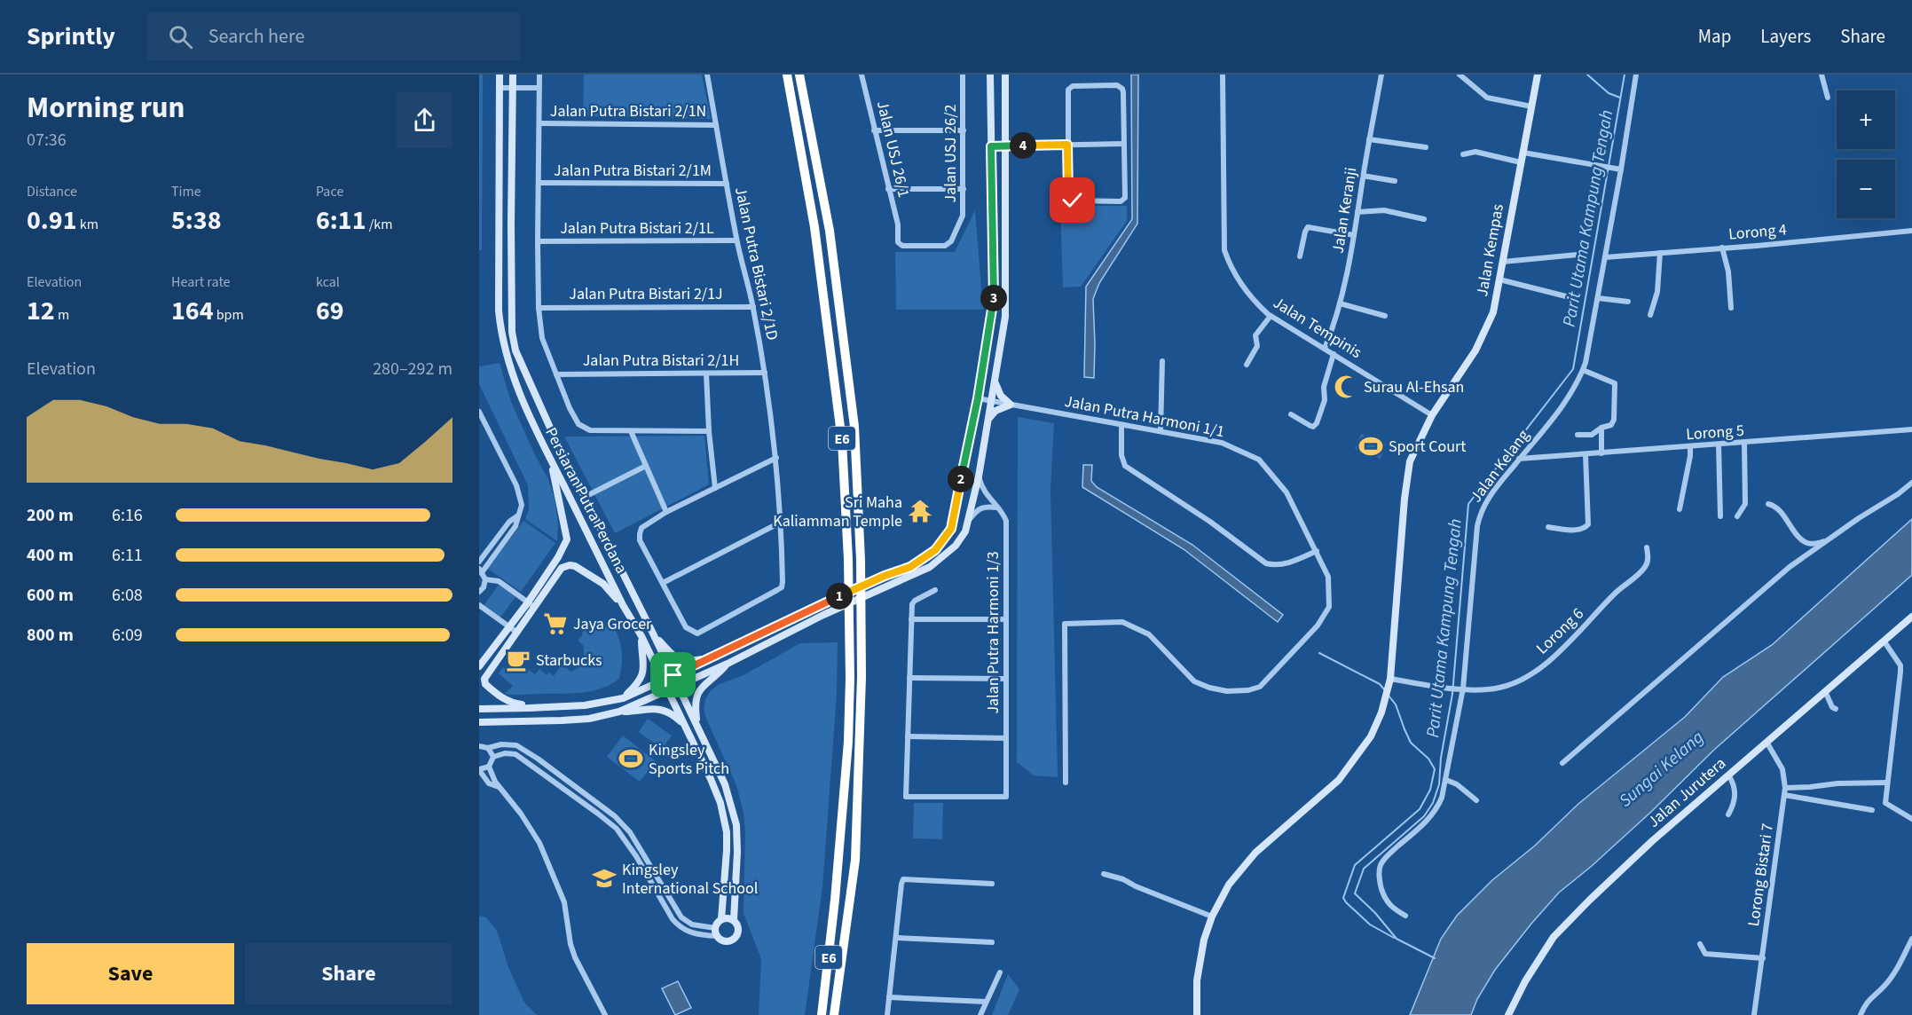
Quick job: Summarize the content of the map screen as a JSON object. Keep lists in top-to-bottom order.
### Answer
{
  "streets": {
    "highway": ["E6"],
    "main road": ["Jalan Kempas", "Persiaran Putra Perdana", "Jalan Jurutera"],
    "street": [
      "Jalan Putra Bistari 2/1N",
      "Jalan USJ 26/1",
      "Jalan USJ 26/2",
      "Jalan Putra Bistari 2/1M",
      "Jalan Keranji",
      "Jalan Putra Bistari 2/1L",
      "Lorong 4",
      "Jalan Putra Bistari 2/1D",
      "Jalan Putra Bistari 2/1J",
      "Jalan Tempinis",
      "Jalan Putra Bistari 2/1H",
      "Jalan Putra Harmoni 1/1",
      "Lorong 5",
      "Jalan Kelang",
      "Lorong 6",
      "Jalan Putra Harmoni 1/3",
      "Lorong Bistari 7"
    ]
  },
  "crossings": [
    ["Jalan Putra Bistari 2/1N", "Jalan Putra Bistari 2/1D"],
    ["Jalan USJ 26/1", "Jalan USJ 26/2"],
    ["Jalan Putra Bistari 2/1M", "Jalan Putra Bistari 2/1D"],
    ["Jalan Keranji", "Jalan Tempinis"],
    ["Jalan Putra Bistari 2/1L", "Jalan Putra Bistari 2/1D"],
    ["Lorong 4", "Jalan Kelang"],
    ["Jalan Kempas", "Jalan Tempinis"],
    ["Jalan Kempas", "Lorong 6"],
    ["Jalan Putra Bistari 2/1D", "Jalan Putra Bistari 2/1J"],
    ["Jalan Putra Bistari 2/1D", "Jalan Putra Bistari 2/1H"],
    ["Lorong 5", "Jalan Kelang"],
    ["Jalan Kelang", "Lorong 6"],
    ["Jalan Jurutera", "Lorong Bistari 7"]
  ],
  "water": ["Parit Utama Kampung Tengah", "Sungai Kelang"],
  "places": {
    "mosque": ["Surau Al-Ehsan"],
    "sports": ["Sport Court", "Kingsley Sports Pitch"],
    "temple": ["Sri Maha Kaliamman Temple"],
    "supermarket": ["Jaya Grocer"],
    "cafe": ["Starbucks"],
    "school or university": ["Kingsley International School"]
  },
  "page": {
    "header": "Sprintly",
    "search": "Search here",
    "nav": ["Map", "Layers", "Share"],
    "heading": ["Morning run", "07:36"],
    "map_buttons": ["+", "−"],
    "pins": [
      "4",
      "3",
      "2",
      "1"
    ],
    "stats": [
      ["Distance", "0.91 km"],
      ["Time", "5:38"],
      ["Pace", "6:11 /km"],
      ["Elevation", "12 m"],
      ["Heart rate", "164 bpm"],
      ["kcal", "69"]
    ],
    "chart": ["Elevation", "280–292 m"],
    "list": [
      {
        "name": "200 m",
        "note": "6:16"
      },
      {
        "name": "400 m",
        "note": "6:11"
      },
      {
        "name": "600 m",
        "note": "6:08"
      },
      {
        "name": "800 m",
        "note": "6:09"
      }
    ],
    "buttons": ["Save", "Share"]
  }
}
